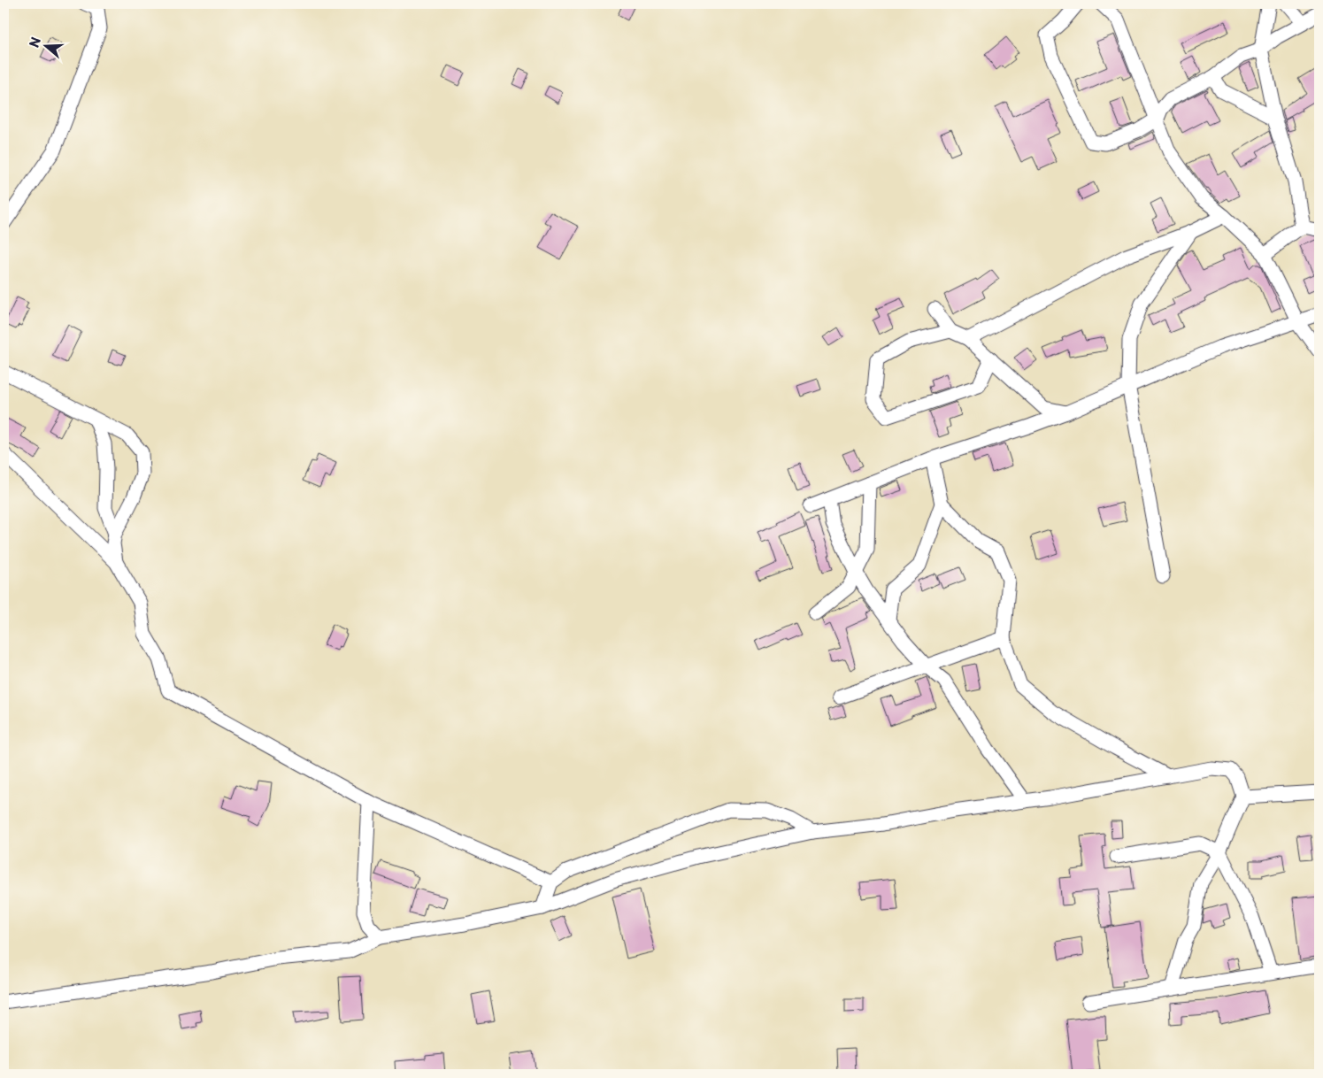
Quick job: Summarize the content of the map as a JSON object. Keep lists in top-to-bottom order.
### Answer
{
  "north": "left"
}
